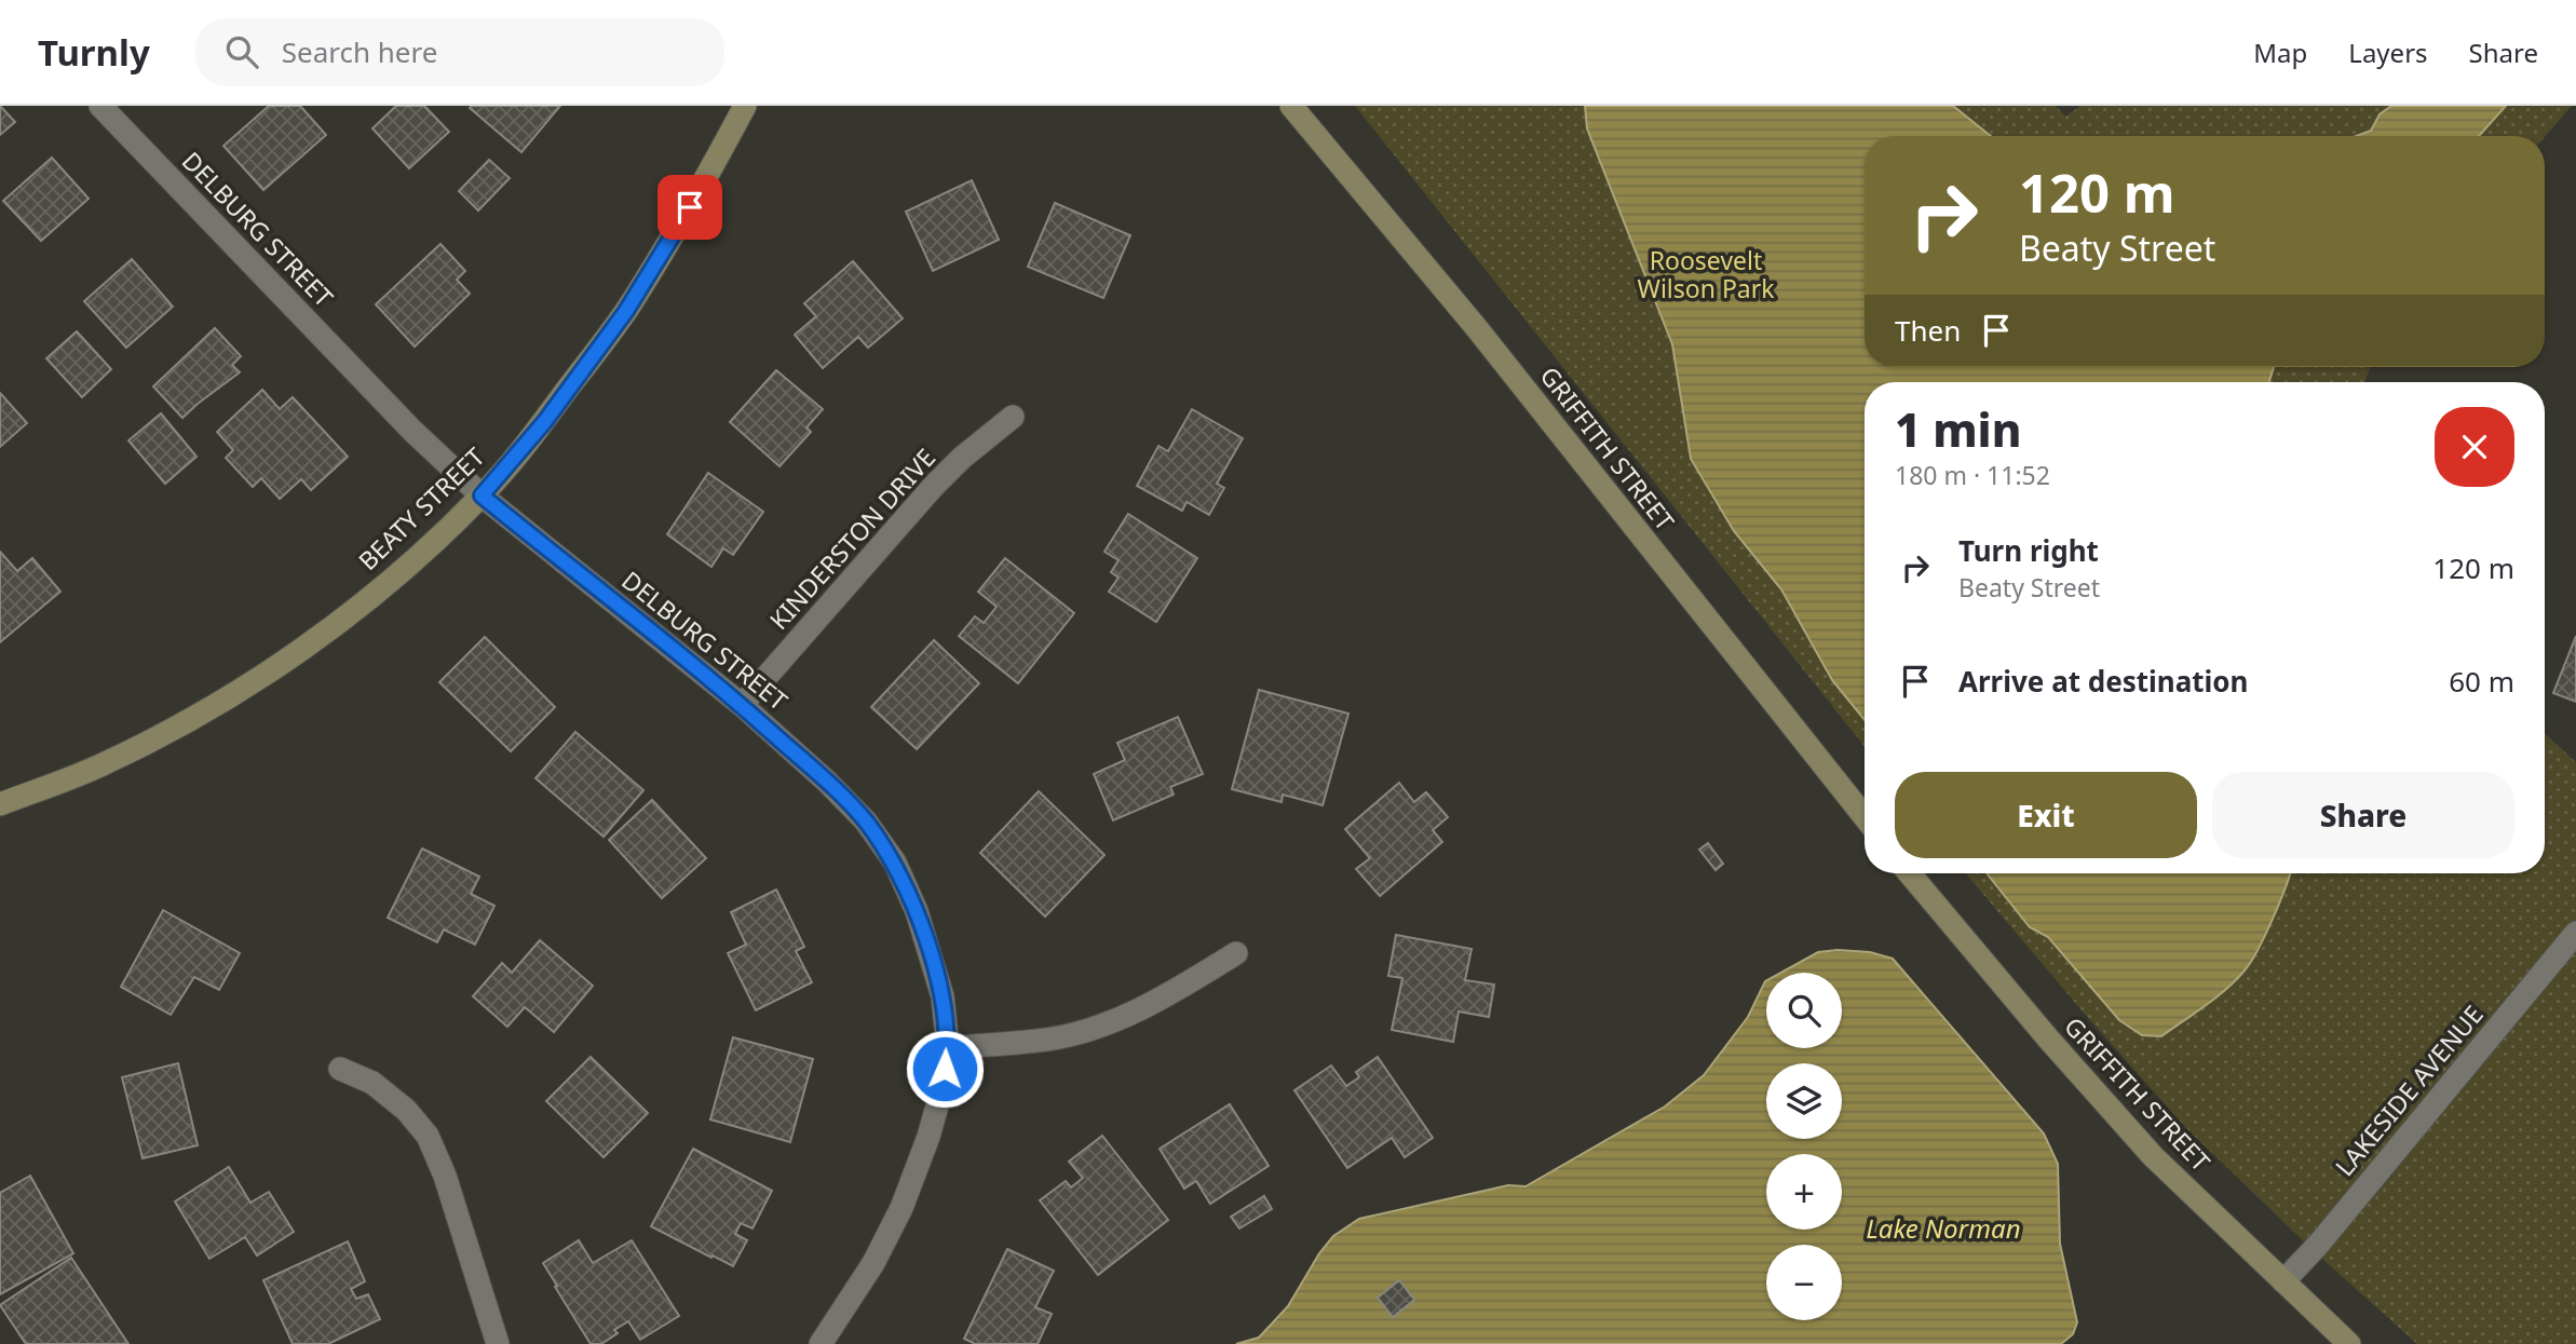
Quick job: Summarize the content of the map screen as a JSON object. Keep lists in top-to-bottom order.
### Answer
{
  "streets": {
    "main road": ["GRIFFITH STREET", "BEATY STREET"],
    "street": ["DELBURG STREET", "KINDERSTON DRIVE", "LAKESIDE AVENUE"]
  },
  "crossings": [
    ["DELBURG STREET", "BEATY STREET"],
    ["DELBURG STREET", "KINDERSTON DRIVE"],
    ["GRIFFITH STREET", "LAKESIDE AVENUE"]
  ],
  "water": ["Lake Norman"],
  "parks": ["Roosevelt Wilson Park"],
  "page": {
    "header": "Turnly",
    "search": "Search here",
    "nav": ["Map", "Layers", "Share"],
    "turn": ["120 m", "Beaty Street"],
    "then": "Then",
    "heading": ["1 min", "180 m · 11:52"],
    "list": [
      {
        "name": "Turn right",
        "note": "Beaty Street",
        "value": "120 m"
      },
      {
        "name": "Arrive at destination",
        "value": "60 m"
      }
    ],
    "buttons": ["Exit", "Share"],
    "map_buttons": ["+", "−"]
  }
}
